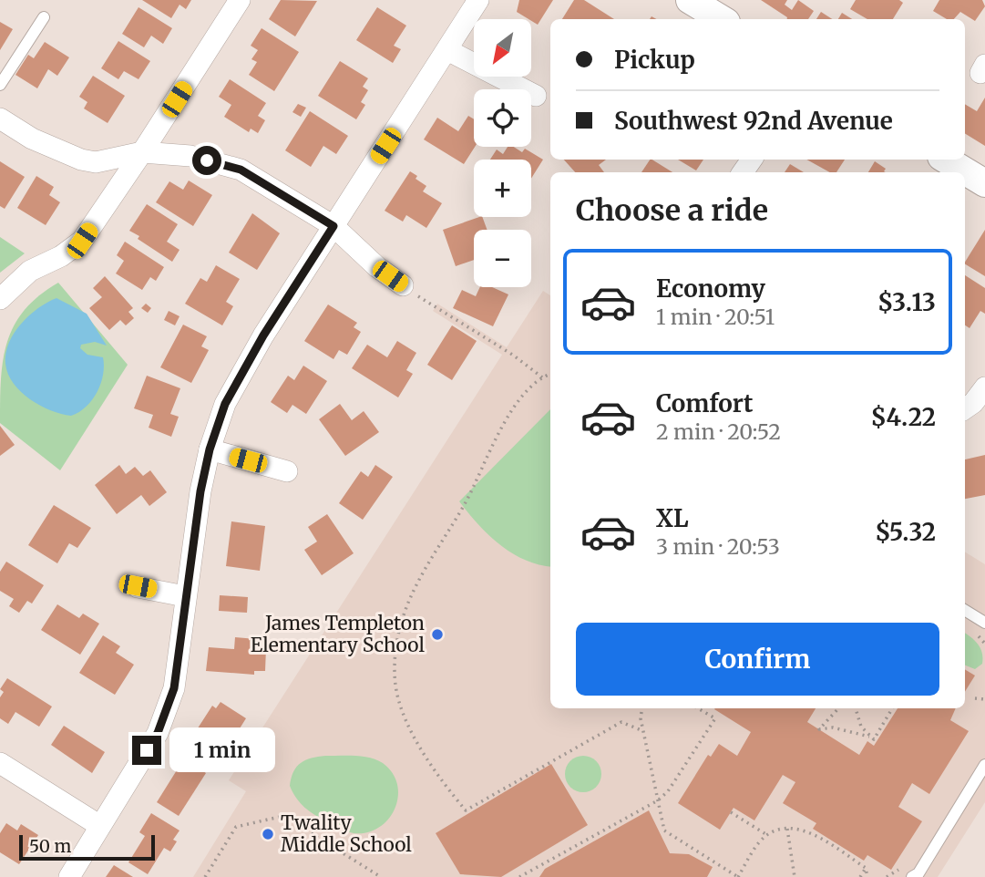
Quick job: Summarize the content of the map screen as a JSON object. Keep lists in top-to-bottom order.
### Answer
{
  "places": ["James Templeton Elementary School", "Twality Middle School"],
  "scale_bar": "50 m",
  "north": "bottom left",
  "page": {
    "map_buttons": ["+", "−"],
    "banner": ["Pickup", "Southwest 92nd Avenue"],
    "heading": "Choose a ride",
    "list": [
      {
        "name": "Economy",
        "note": "1 min · 20:51",
        "value": "$3.13"
      },
      {
        "name": "Comfort",
        "note": "2 min · 20:52",
        "value": "$4.22"
      },
      {
        "name": "XL",
        "note": "3 min · 20:53",
        "value": "$5.32"
      }
    ],
    "buttons": "Confirm",
    "bubble": "1 min",
    "scale": "50 m"
  }
}
